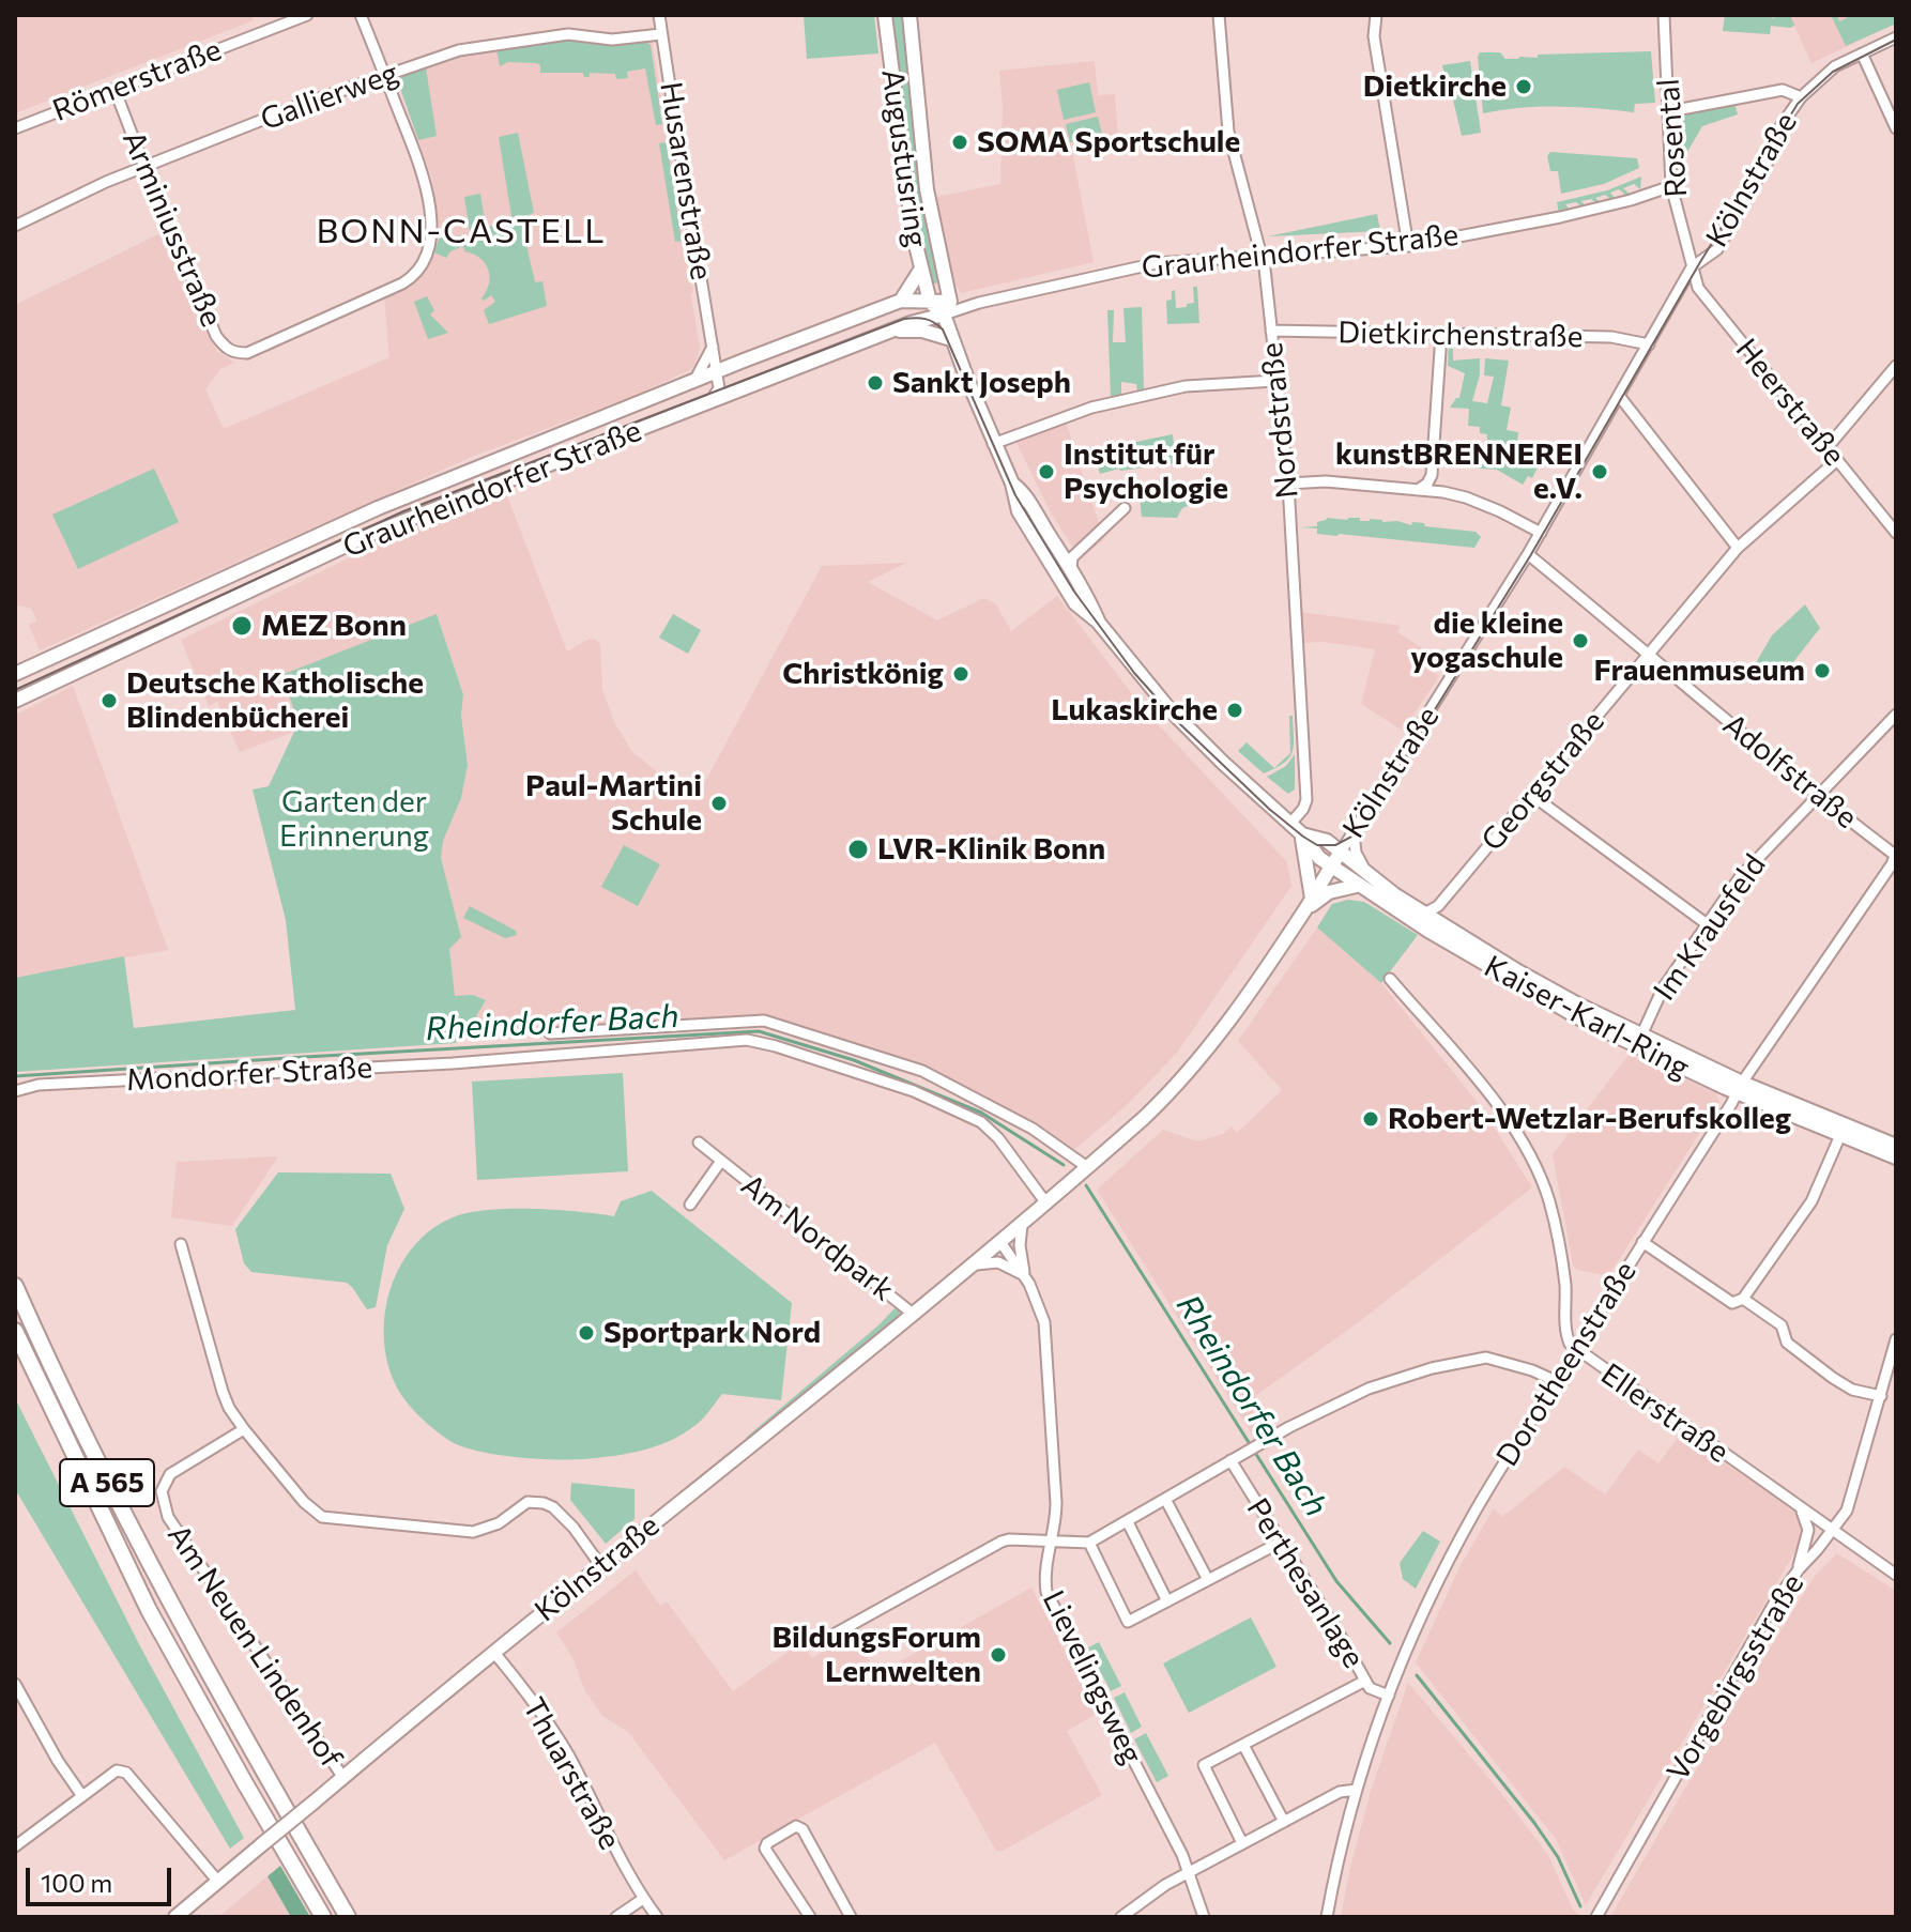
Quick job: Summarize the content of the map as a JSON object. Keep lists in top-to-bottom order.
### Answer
{
  "streets": {
    "highway": ["A 565"],
    "main road": [
      "Augustusring",
      "Kölnstraße",
      "Graurheindorfer Straße",
      "Kaiser-Karl-Ring"
    ],
    "street": [
      "Römerstraße",
      "Gallierweg",
      "Rosental",
      "Husarenstraße",
      "Arminiusstraße",
      "Dietkirchenstraße",
      "Heerstraße",
      "Nordstraße",
      "Adolfstraße",
      "Georgstraße",
      "Im Krausfeld",
      "Mondorfer Straße",
      "Am Nordpark",
      "Dorotheenstraße",
      "Ellerstraße",
      "Perthesanlage",
      "Am Neuen Lindenhof",
      "Lievelingsweg",
      "Vorgebirgsstraße",
      "Thuarstraße"
    ]
  },
  "crossings": [
    ["Römerstraße", "Arminiusstraße"],
    ["Gallierweg", "Husarenstraße"],
    ["Gallierweg", "Arminiusstraße"],
    ["Rosental", "Kölnstraße"],
    ["Rosental", "Graurheindorfer Straße"],
    ["Rosental", "Heerstraße"],
    ["Augustusring", "Graurheindorfer Straße"],
    ["Augustusring", "Kaiser-Karl-Ring"],
    ["Kölnstraße", "Dietkirchenstraße"],
    ["Kölnstraße", "Heerstraße"],
    ["Kölnstraße", "Adolfstraße"],
    ["Kölnstraße", "Kaiser-Karl-Ring"],
    ["Kölnstraße", "Mondorfer Straße"],
    ["Kölnstraße", "Am Nordpark"],
    ["Kölnstraße", "Am Neuen Lindenhof"],
    ["Kölnstraße", "Lievelingsweg"],
    ["Kölnstraße", "Thuarstraße"],
    ["Husarenstraße", "Graurheindorfer Straße"],
    ["Graurheindorfer Straße", "Nordstraße"],
    ["Graurheindorfer Straße", "Kaiser-Karl-Ring"],
    ["Dietkirchenstraße", "Nordstraße"],
    ["Heerstraße", "Georgstraße"],
    ["Nordstraße", "Kaiser-Karl-Ring"],
    ["Adolfstraße", "Georgstraße"],
    ["Adolfstraße", "Im Krausfeld"],
    ["Adolfstraße", "Dorotheenstraße"],
    ["Georgstraße", "Kaiser-Karl-Ring"],
    ["Im Krausfeld", "Kaiser-Karl-Ring"],
    ["Kaiser-Karl-Ring", "Dorotheenstraße"],
    ["Dorotheenstraße", "Ellerstraße"],
    ["Dorotheenstraße", "Perthesanlage"],
    ["Ellerstraße", "Vorgebirgsstraße"]
  ],
  "districts": ["BONN-CASTELL"],
  "water": ["Rheindorfer Bach"],
  "parks": ["Garten der Erinnerung"],
  "places": [
    "Dietkirche",
    "SOMA Sportschule",
    "Sankt Joseph",
    "Institut für Psychologie",
    "kunstBRENNEREI e.V.",
    "MEZ Bonn",
    "die kleine yogaschule",
    "Frauenmuseum",
    "Christkönig",
    "Deutsche Katholische Blindenbücherei",
    "Lukaskirche",
    "Paul-Martini Schule",
    "LVR-Klinik Bonn",
    "Robert-Wetzlar-Berufskolleg",
    "Sportpark Nord",
    "BildungsForum Lernwelten"
  ],
  "scale_bar": "100 m"
}
